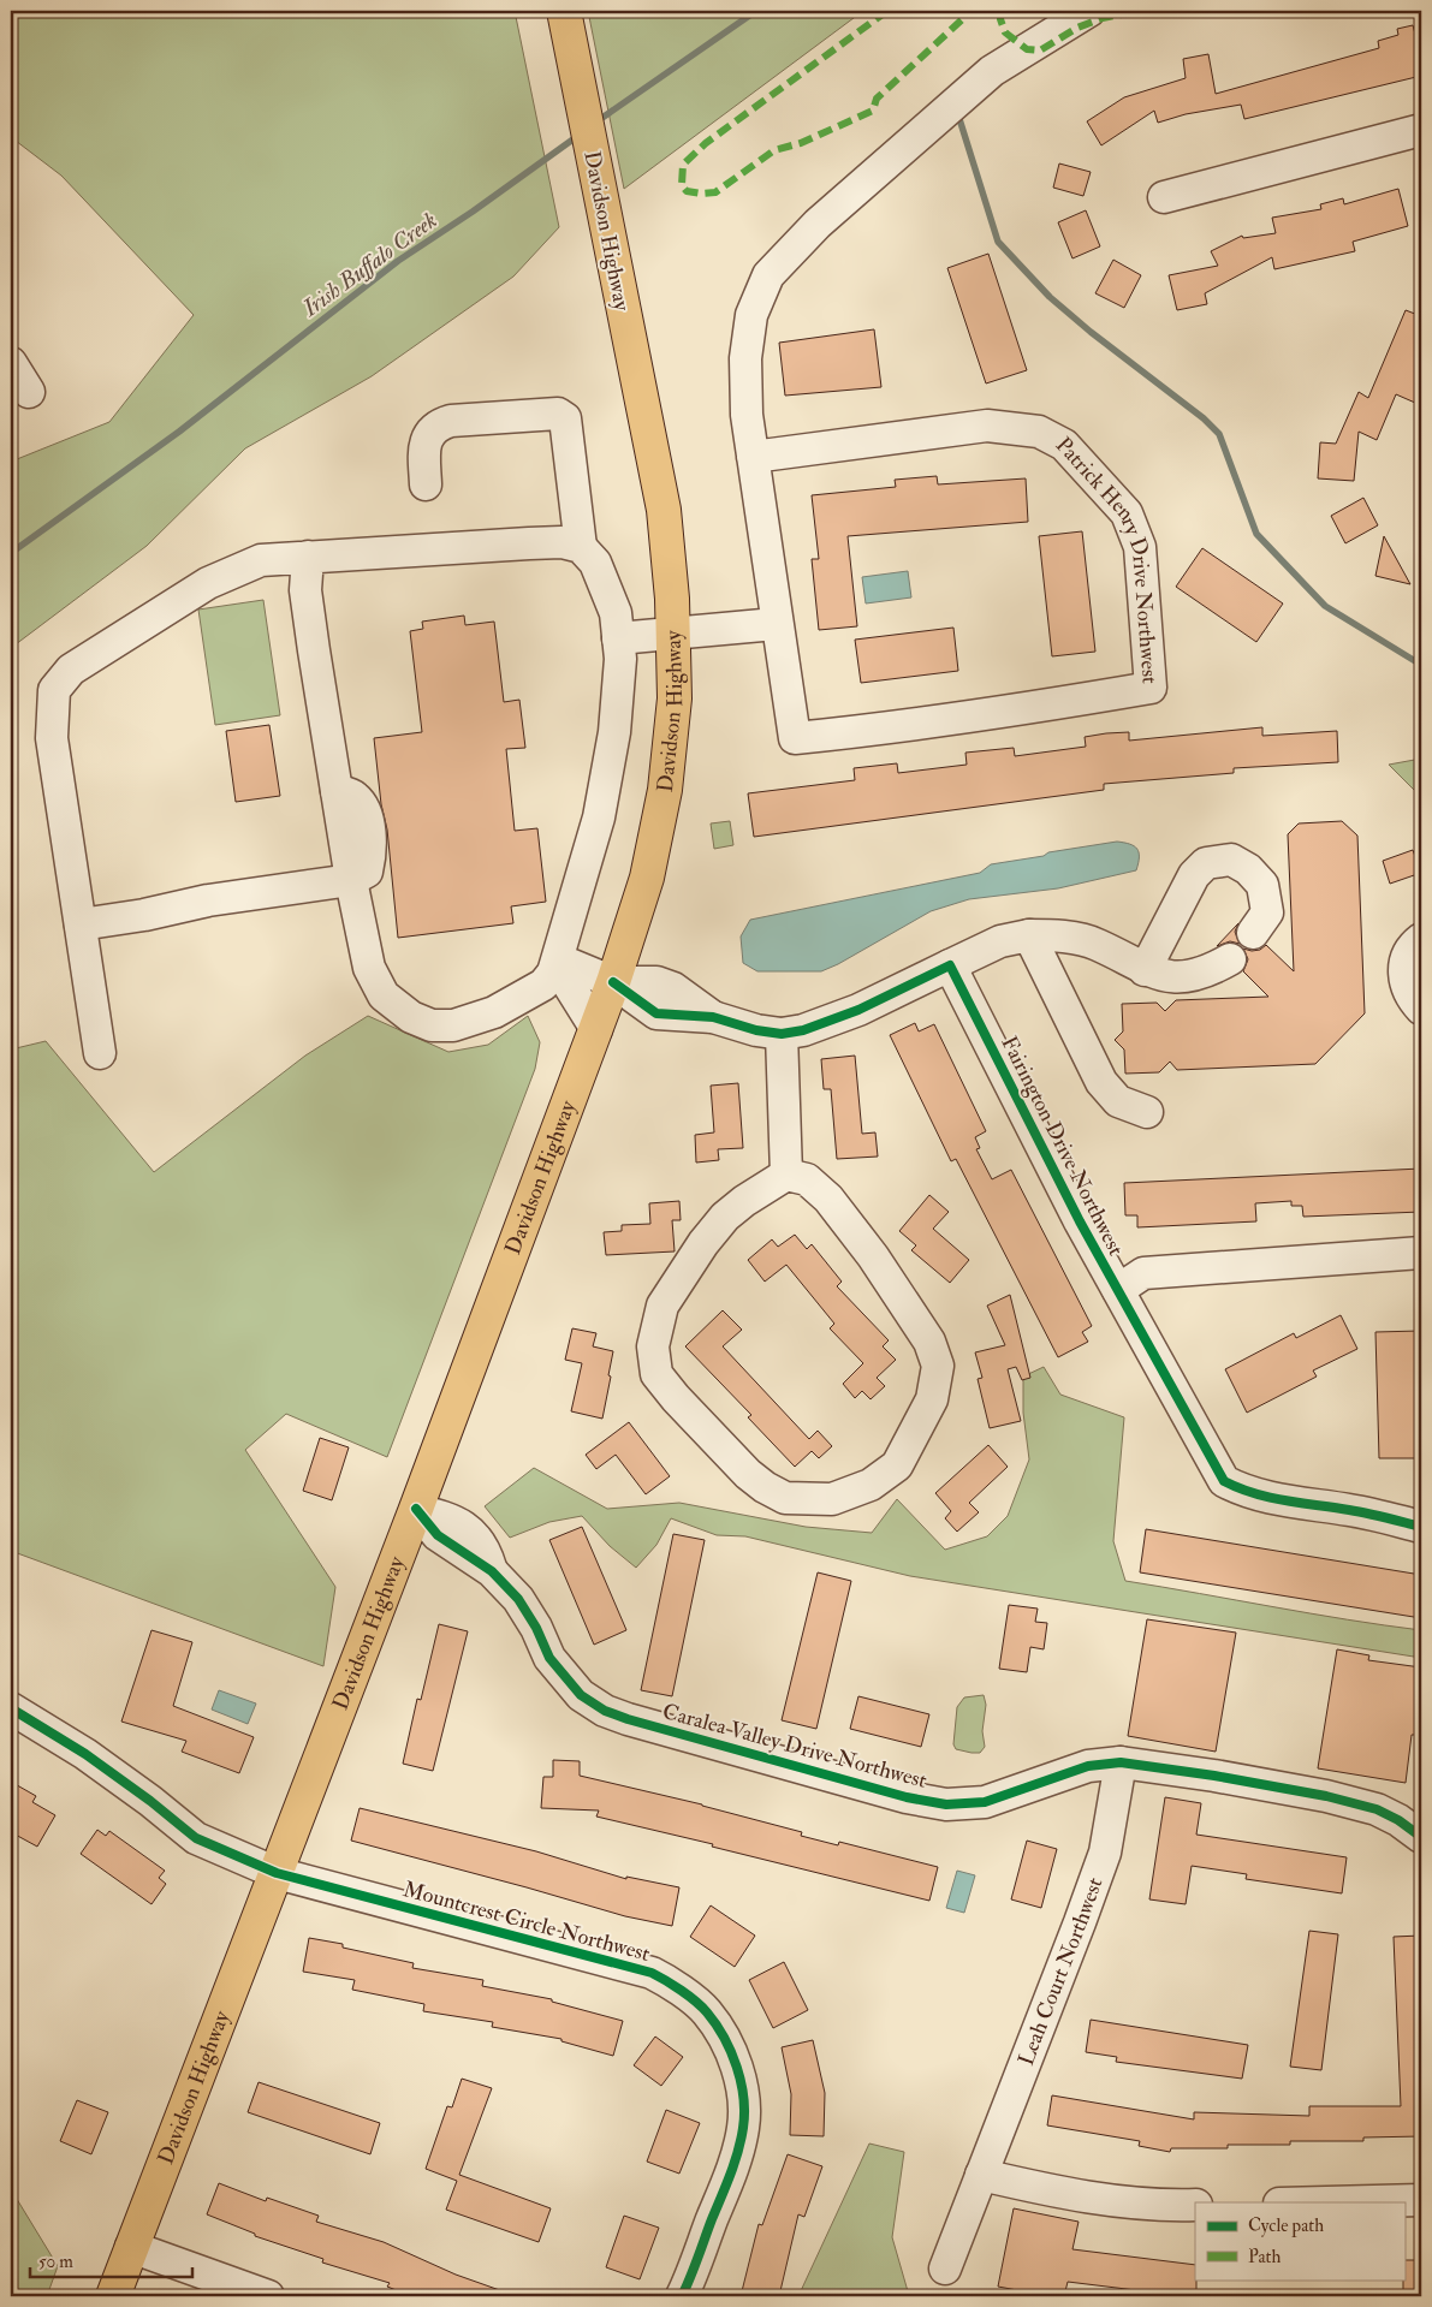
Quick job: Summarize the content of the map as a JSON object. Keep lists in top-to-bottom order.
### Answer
{
  "streets": {
    "main road": ["Davidson Highway"],
    "street": [
      "Patrick Henry Drive Northwest",
      "Fairington Drive Northwest",
      "Caralea Valley Drive Northwest",
      "Mountcrest Circle Northwest",
      "Leah Court Northwest"
    ]
  },
  "crossings": [
    ["Davidson Highway", "Caralea Valley Drive Northwest"],
    ["Davidson Highway", "Mountcrest Circle Northwest"],
    ["Caralea Valley Drive Northwest", "Leah Court Northwest"]
  ],
  "water": ["Irish Buffalo Creek"],
  "legend": ["Cycle path", "Path"],
  "scale_bar": "50 m"
}
